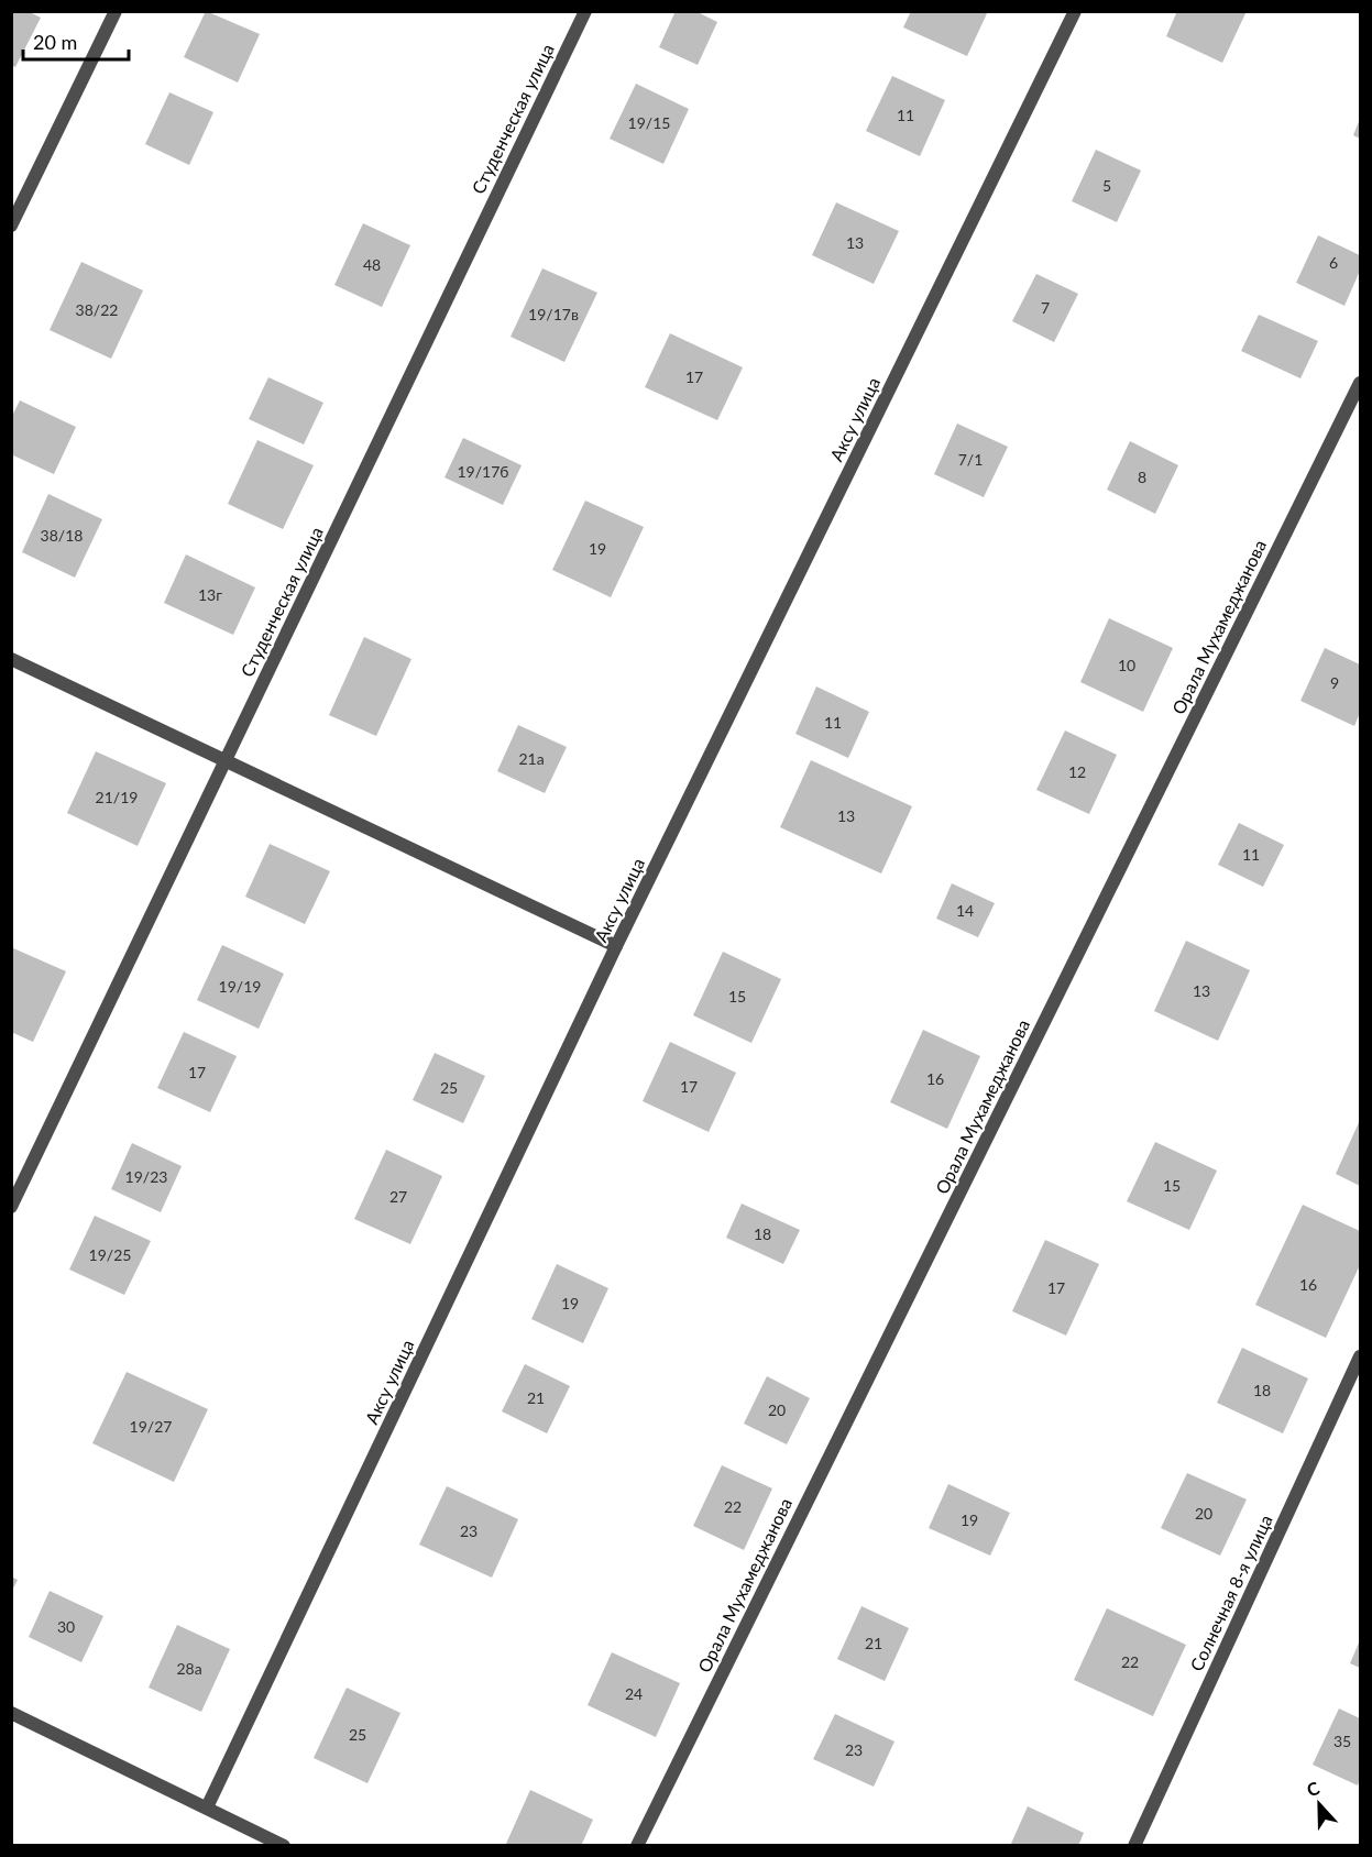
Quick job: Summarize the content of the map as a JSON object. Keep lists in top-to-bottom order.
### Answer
{
  "streets": {
    "street": [
      "Студенческая улица",
      "Аксу улица",
      "Орала Мухамеджанова",
      "Солнечная 8-я улица"
    ]
  },
  "house_numbers": [
    "11",
    "19/15",
    "5",
    "13",
    "6",
    "48",
    "7",
    "38/22",
    "19/17в",
    "17",
    "7/1",
    "19/17б",
    "8",
    "38/18",
    "19",
    "13г",
    "10",
    "9",
    "11",
    "21а",
    "12",
    "21/19",
    "13",
    "11",
    "14",
    "19/19",
    "13",
    "15",
    "17",
    "16",
    "17",
    "25",
    "19/23",
    "15",
    "27",
    "18",
    "19/25",
    "16",
    "17",
    "19",
    "18",
    "21",
    "20",
    "19/27",
    "22",
    "20",
    "19",
    "23",
    "30",
    "21",
    "22",
    "28а",
    "24",
    "25",
    "35",
    "23"
  ],
  "scale_bar": "20 m",
  "north": "top"
}
